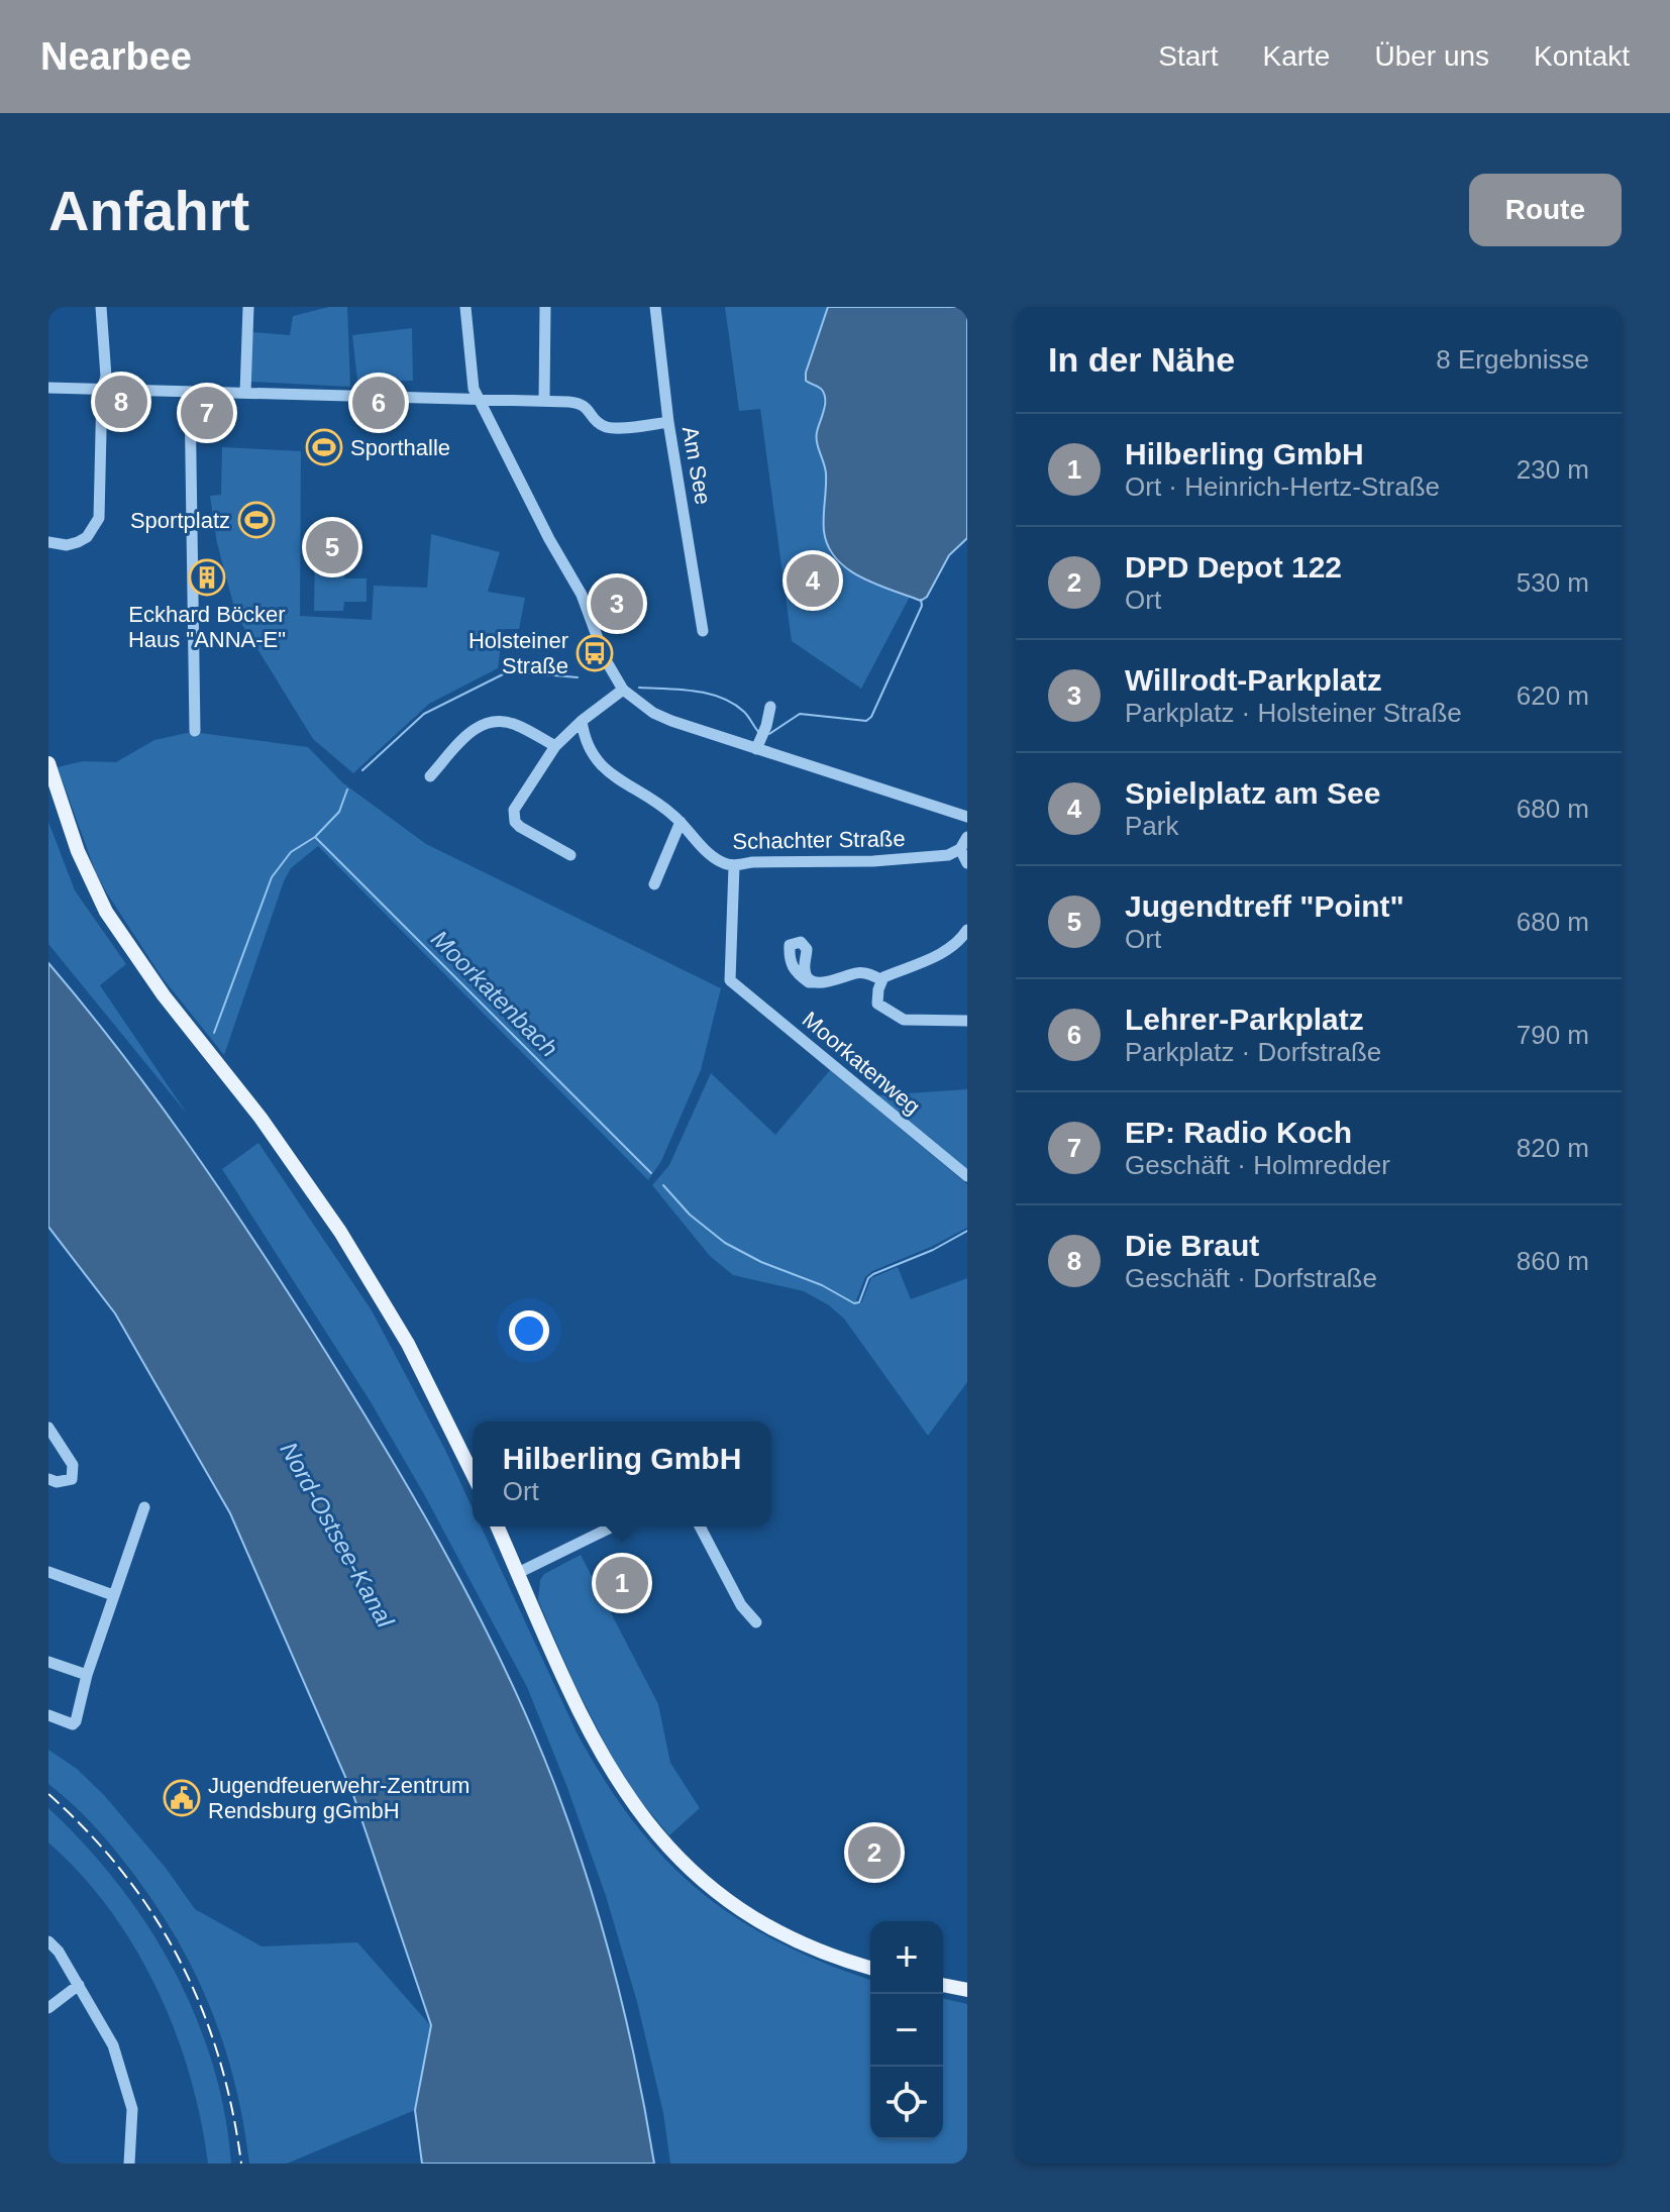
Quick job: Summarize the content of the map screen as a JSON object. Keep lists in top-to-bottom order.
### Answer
{
  "streets": {
    "street": ["Am See", "Schachter Straße", "Moorkatenweg"]
  },
  "crossings": [
    ["Schachter Straße", "Moorkatenweg"]
  ],
  "water": ["Moorkatenbach", "Nord-Ostsee-Kanal"],
  "places": {
    "sports": ["Sporthalle", "Sportplatz"],
    "building": ["Eckhard Böcker Haus \"ANNA-E\""],
    "bus stop": ["Holsteiner Straße"],
    "public building": ["Jugendfeuerwehr-Zentrum Rendsburg gGmbH"]
  },
  "page": {
    "header": "Nearbee",
    "nav": [
      "Start",
      "Karte",
      "Über uns",
      "Kontakt"
    ],
    "buttons": "Route",
    "title": "Anfahrt",
    "heading": ["In der Nähe", "8 Ergebnisse"],
    "pins": [
      "8",
      "6",
      "7",
      "5",
      "4",
      "3",
      "1",
      "2"
    ],
    "list": [
      {
        "mark": "1",
        "name": "Hilberling GmbH",
        "note": "Ort · Heinrich-Hertz-Straße",
        "value": "230 m"
      },
      {
        "mark": "2",
        "name": "DPD Depot 122",
        "note": "Ort",
        "value": "530 m"
      },
      {
        "mark": "3",
        "name": "Willrodt-Parkplatz",
        "note": "Parkplatz · Holsteiner Straße",
        "value": "620 m"
      },
      {
        "mark": "4",
        "name": "Spielplatz am See",
        "note": "Park",
        "value": "680 m"
      },
      {
        "mark": "5",
        "name": "Jugendtreff \"Point\"",
        "note": "Ort",
        "value": "680 m"
      },
      {
        "mark": "6",
        "name": "Lehrer-Parkplatz",
        "note": "Parkplatz · Dorfstraße",
        "value": "790 m"
      },
      {
        "mark": "7",
        "name": "EP: Radio Koch",
        "note": "Geschäft · Holmredder",
        "value": "820 m"
      },
      {
        "mark": "8",
        "name": "Die Braut",
        "note": "Geschäft · Dorfstraße",
        "value": "860 m"
      }
    ],
    "popup": ["Hilberling GmbH", "Ort"],
    "map_buttons": ["+", "−"]
  }
}
